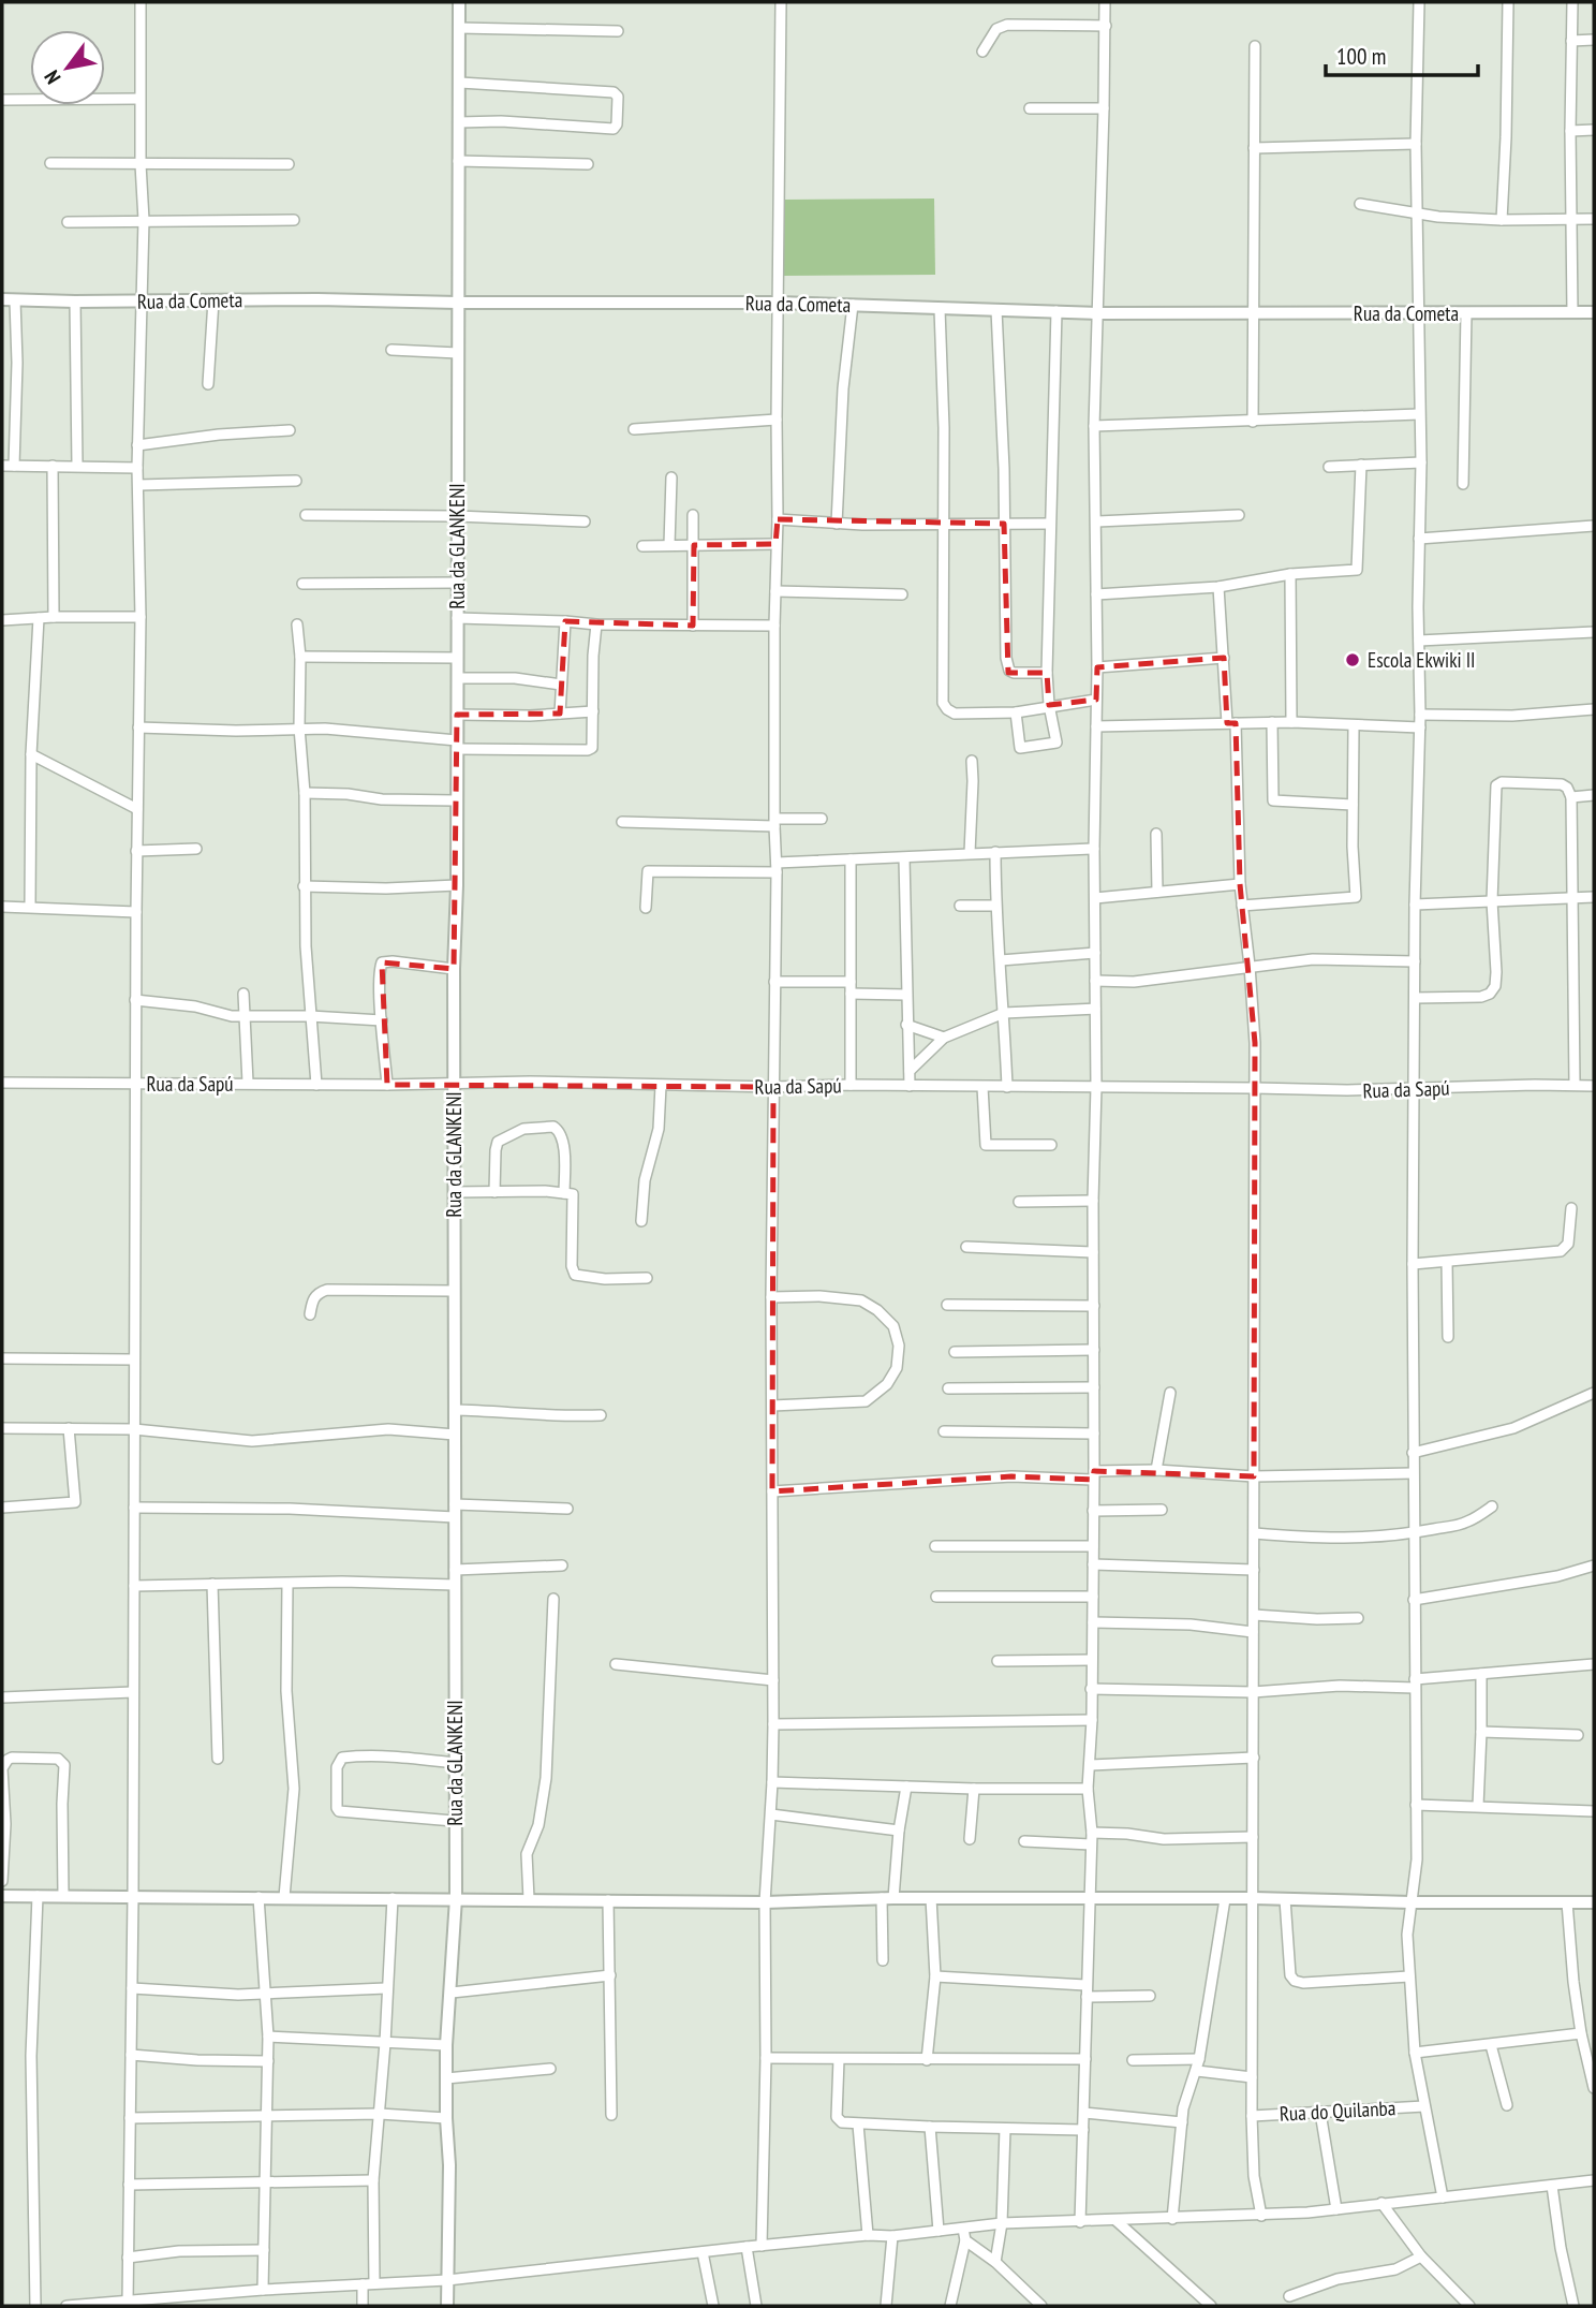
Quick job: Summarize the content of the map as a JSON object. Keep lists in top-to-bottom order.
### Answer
{
  "streets": {
    "street": [
      "Rua da Cometa",
      "Rua da GLANKENI",
      "Rua da Sapú",
      "Rua do Quilanba"
    ]
  },
  "crossings": [
    ["Rua da Cometa", "Rua da GLANKENI"],
    ["Rua da GLANKENI", "Rua da Sapú"]
  ],
  "places": ["Escola Ekwiki II"],
  "scale_bar": "100 m",
  "north": "bottom left"
}
